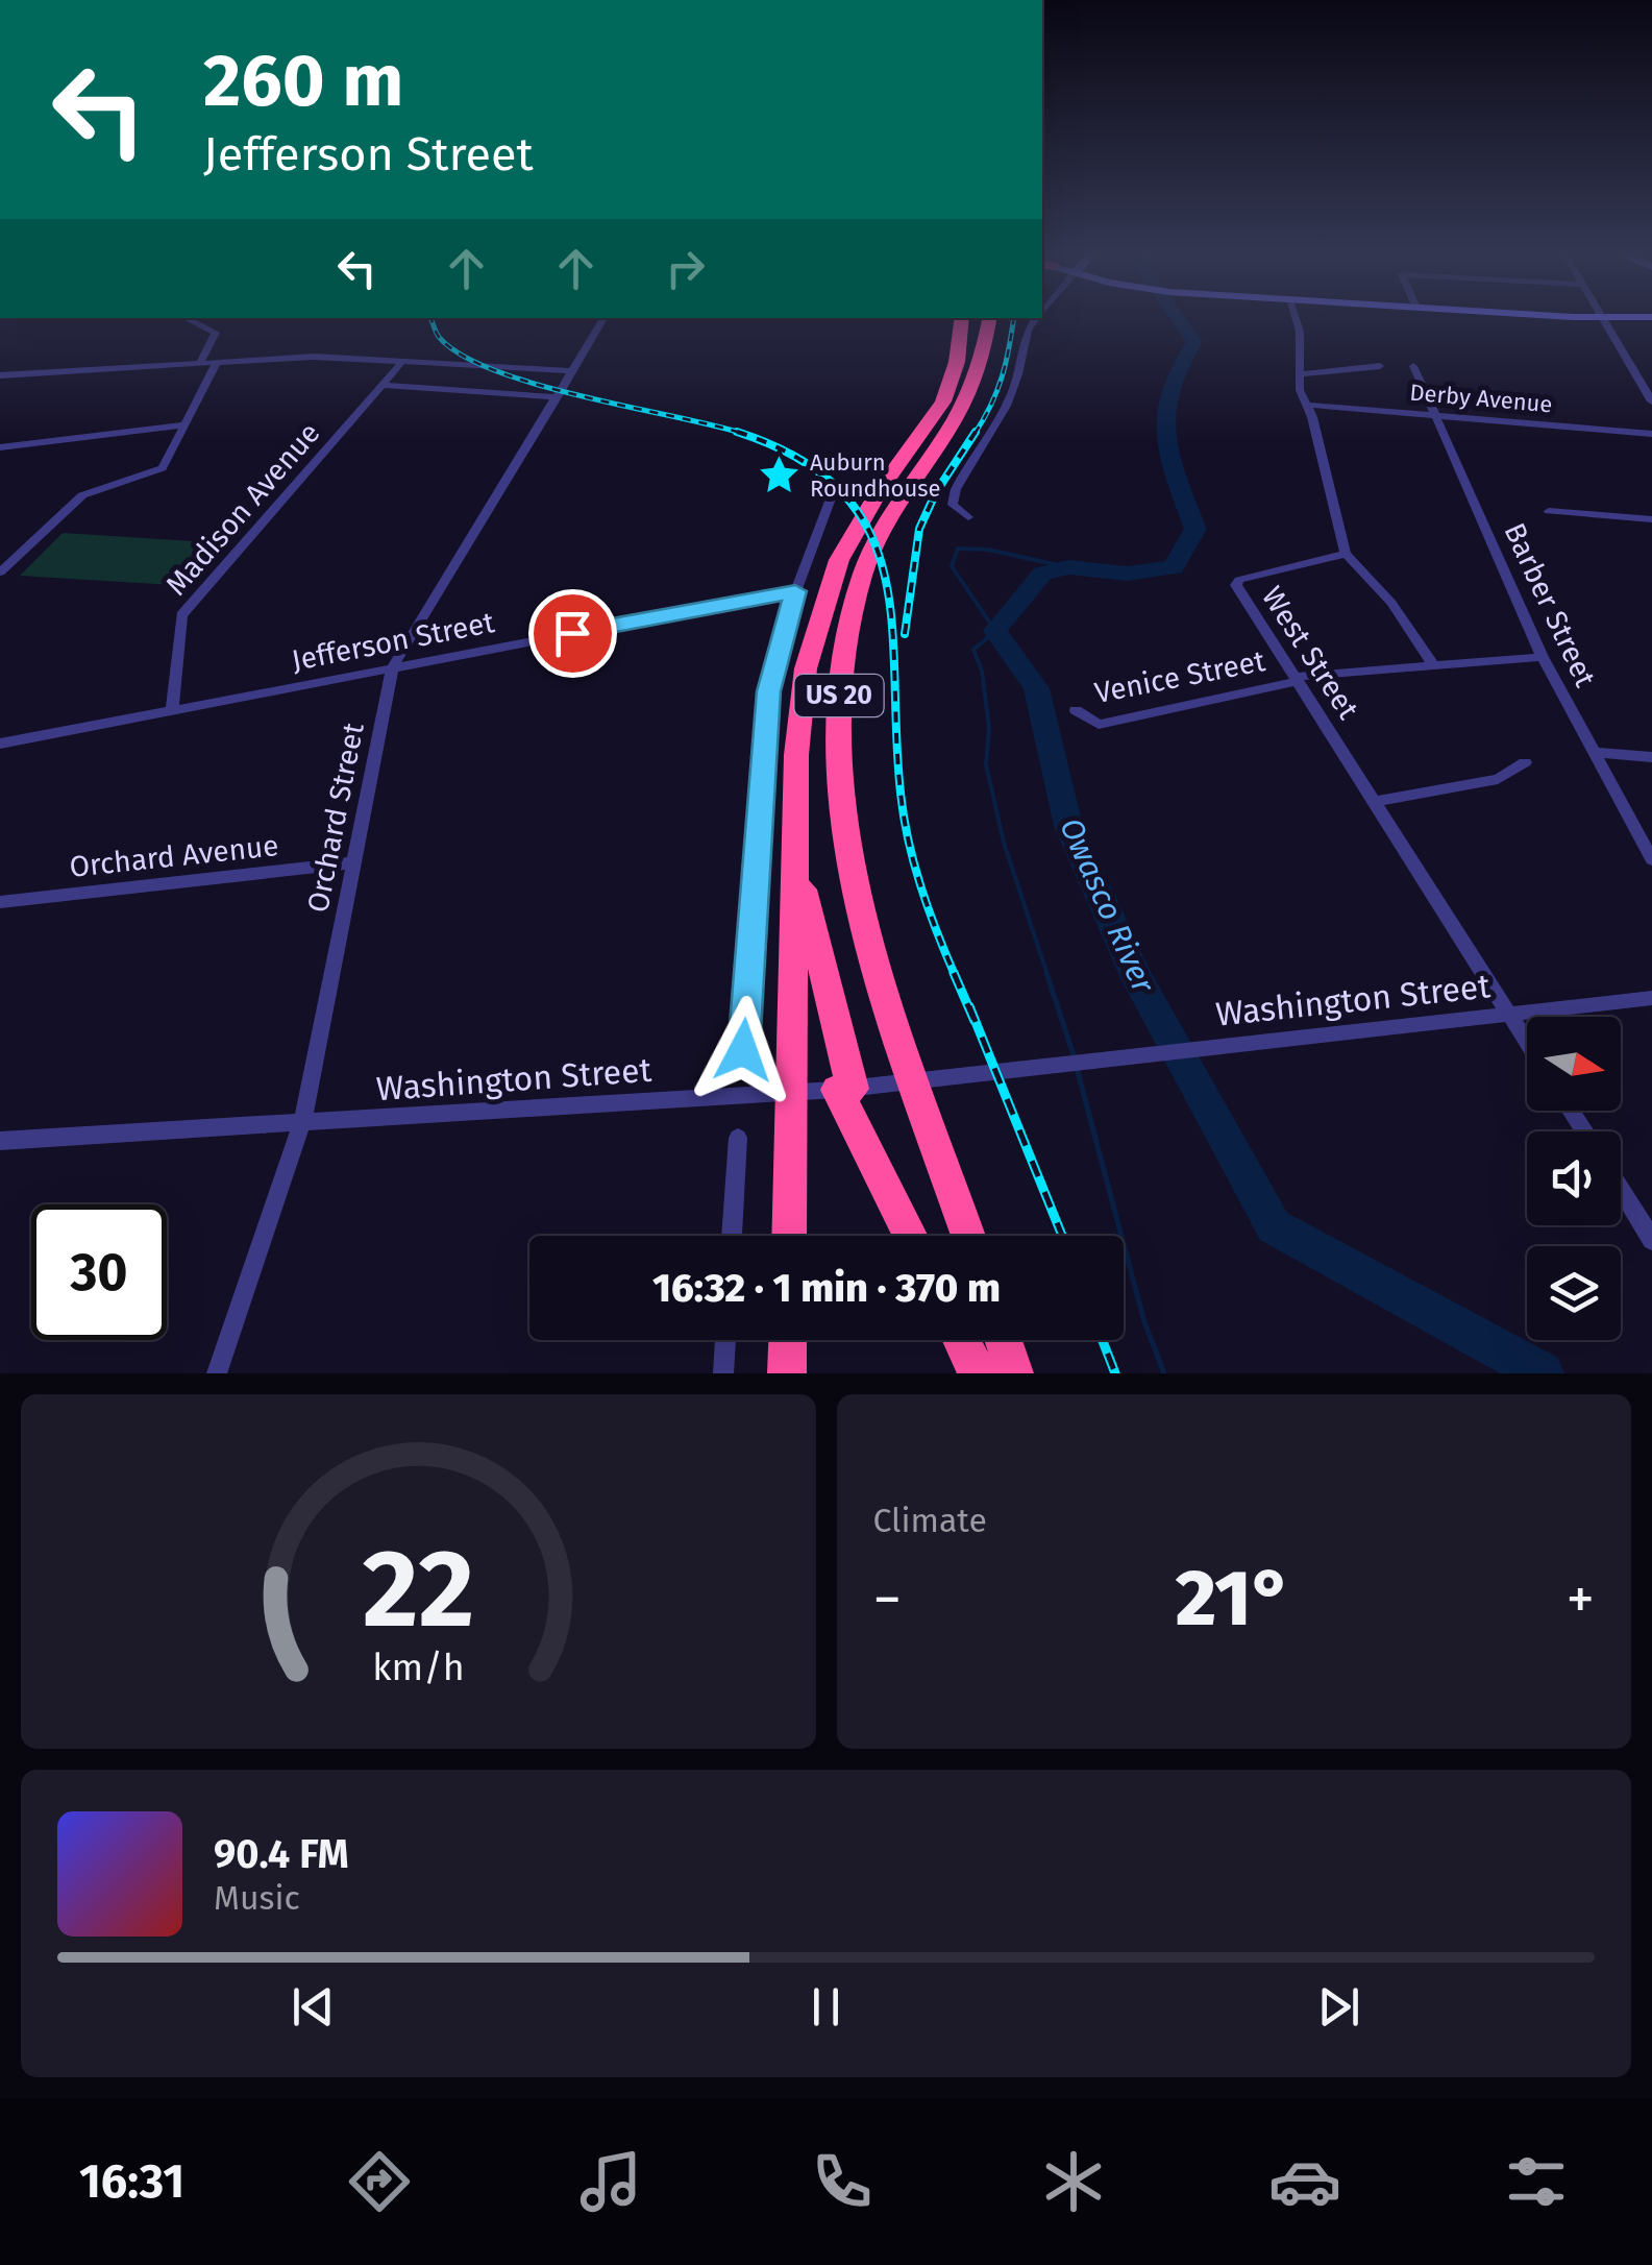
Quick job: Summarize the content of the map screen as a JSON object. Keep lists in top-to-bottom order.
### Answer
{
  "streets": {
    "highway": ["US 20"],
    "street": [
      "Derby Avenue",
      "Madison Avenue",
      "Barber Street",
      "Jefferson Street",
      "West Street",
      "Venice Street",
      "Orchard Street",
      "Orchard Avenue",
      "Washington Street"
    ]
  },
  "crossings": [
    ["Derby Avenue", "Barber Street"],
    ["Madison Avenue", "Jefferson Street"],
    ["Barber Street", "Venice Street"],
    ["Jefferson Street", "Orchard Street"],
    ["West Street", "Venice Street"],
    ["West Street", "Washington Street"],
    ["US 20", "Washington Street"],
    ["Orchard Street", "Orchard Avenue"],
    ["Orchard Street", "Washington Street"]
  ],
  "water": ["Owasco River"],
  "places": {
    "place": ["Auburn Roundhouse"]
  },
  "north": "right",
  "page": {
    "turn": ["260 m", "Jefferson Street"],
    "limit": "30",
    "trip": "16:32 · 1 min · 370 m",
    "tile": "Climate",
    "heat": ["−", "21°", "+"],
    "song": ["90.4 FM", "Music"],
    "tabs": "16:31",
    "gauge": ["22", "km/h"]
  }
}
